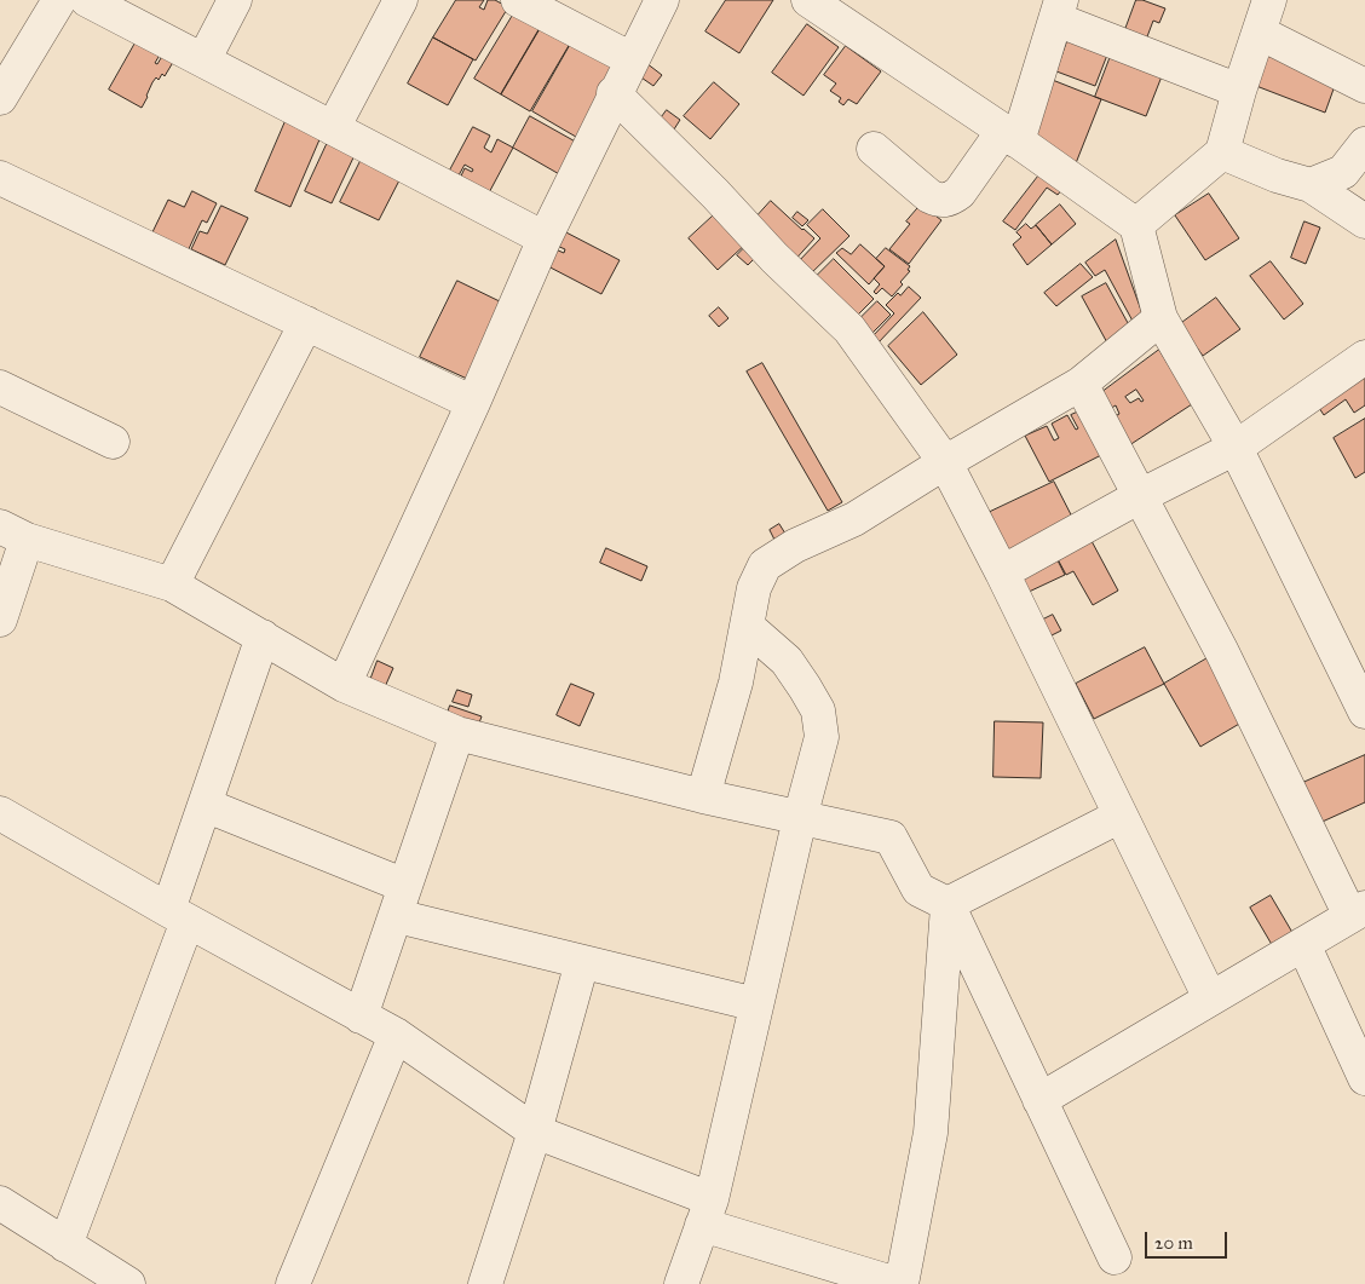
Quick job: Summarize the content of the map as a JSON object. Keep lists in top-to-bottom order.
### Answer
{
  "scale_bar": "20 m"
}
